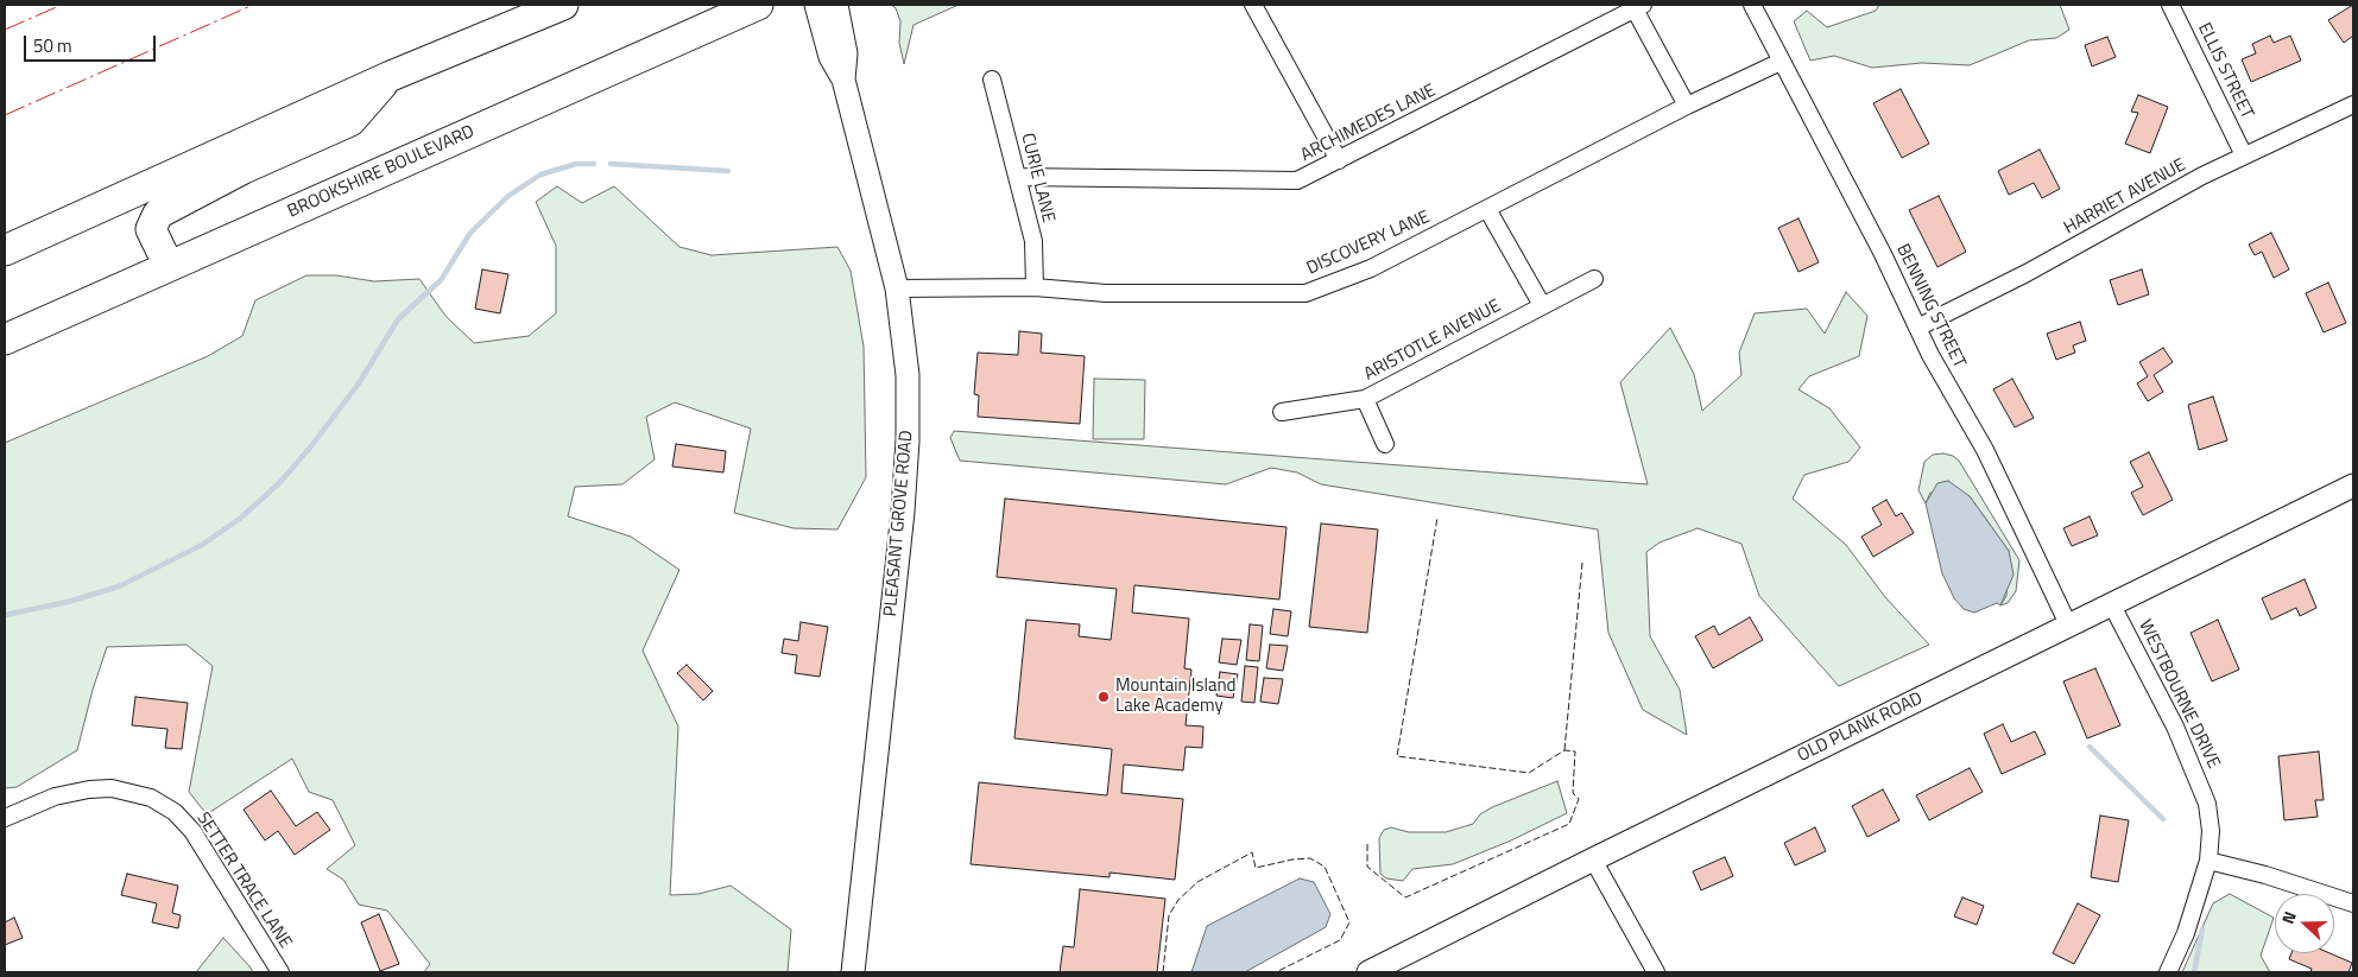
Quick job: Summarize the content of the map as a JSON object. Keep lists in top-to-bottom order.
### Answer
{
  "streets": {
    "highway": ["BROOKSHIRE BOULEVARD"],
    "street": [
      "ELLIS STREET",
      "ARCHIMEDES LANE",
      "CURIE LANE",
      "HARRIET AVENUE",
      "DISCOVERY LANE",
      "BENNING STREET",
      "ARISTOTLE AVENUE",
      "PLEASANT GROVE ROAD",
      "WESTBOURNE DRIVE",
      "OLD PLANK ROAD",
      "SETTER TRACE LANE"
    ]
  },
  "crossings": [
    ["ELLIS STREET", "HARRIET AVENUE"],
    ["ARCHIMEDES LANE", "CURIE LANE"],
    ["CURIE LANE", "DISCOVERY LANE"],
    ["HARRIET AVENUE", "BENNING STREET"],
    ["DISCOVERY LANE", "BENNING STREET"],
    ["DISCOVERY LANE", "PLEASANT GROVE ROAD"],
    ["BENNING STREET", "OLD PLANK ROAD"],
    ["WESTBOURNE DRIVE", "OLD PLANK ROAD"]
  ],
  "places": ["Mountain Island Lake Academy"],
  "scale_bar": "50 m",
  "north": "left"
}
